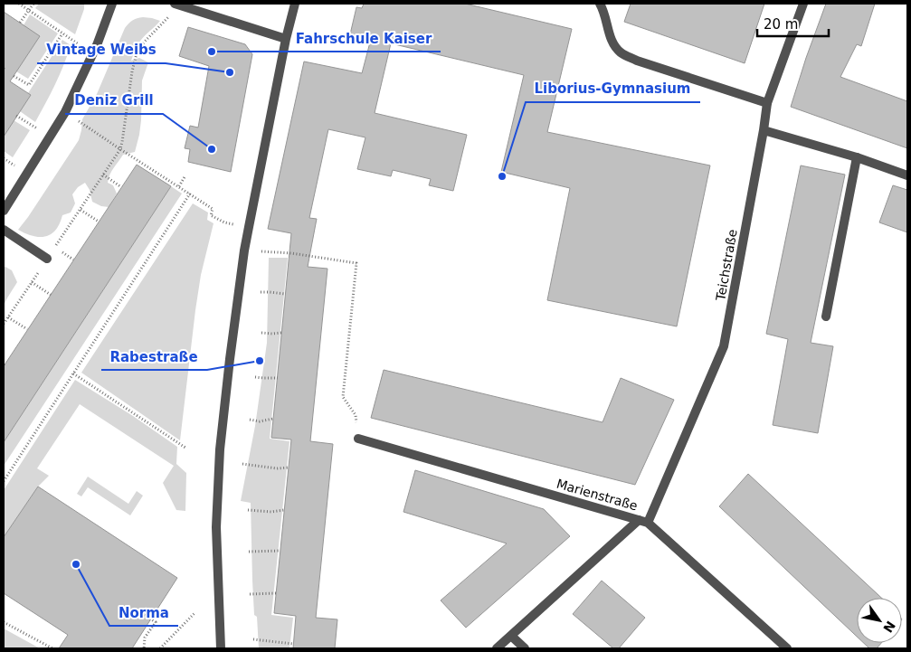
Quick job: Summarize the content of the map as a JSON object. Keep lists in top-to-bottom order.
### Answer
{
  "streets": {
    "street": ["Teichstraße", "Marienstraße"]
  },
  "crossings": [
    ["Teichstraße", "Marienstraße"]
  ],
  "places": [
    "Fahrschule Kaiser",
    "Vintage Weibs",
    "Deniz Grill",
    "Liborius-Gymnasium",
    "Rabestraße",
    "Norma"
  ],
  "scale_bar": "20 m",
  "north": "bottom right"
}
